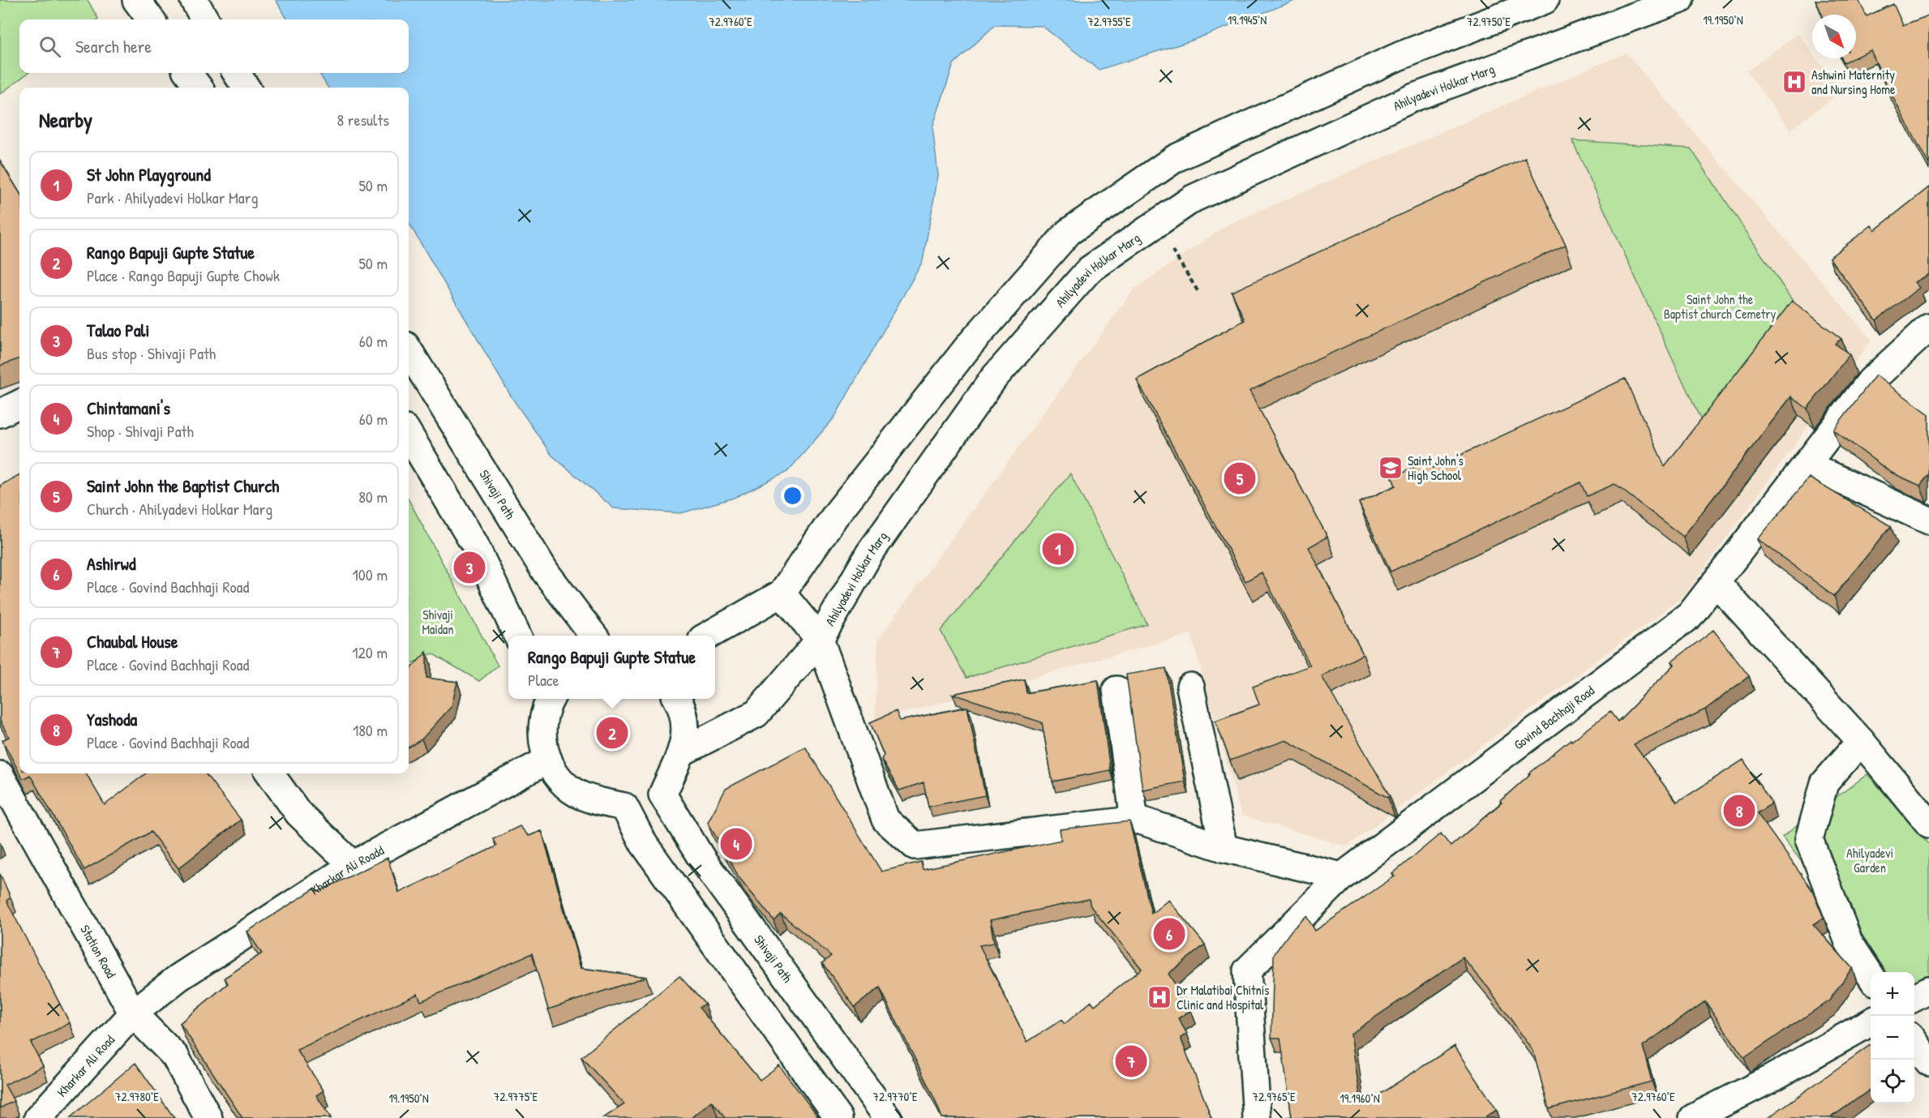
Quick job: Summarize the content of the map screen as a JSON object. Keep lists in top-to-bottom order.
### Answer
{
  "streets": {
    "main road": [
      "Ahilyadevi Holkar Marg",
      "Shivaji Path",
      "Govind Bachhaji Road",
      "Kharkar Ali Roadd",
      "Station Road",
      "Kharkar Ali Road"
    ]
  },
  "crossings": [
    ["Ahilyadevi Holkar Marg", "Shivaji Path"],
    ["Kharkar Ali Roadd", "Station Road"],
    ["Kharkar Ali Roadd", "Kharkar Ali Road"],
    ["Station Road", "Kharkar Ali Road"]
  ],
  "parks": ["Saint John the Baptist church Cemetry", "Shivaji Maidan", "Ahilyadevi Garden"],
  "places": {
    "hospital": ["Ashwini Maternity and Nursing Home", "Dr Malatibai Chitnis Clinic and Hospital"],
    "school or university": ["Saint John's High School"]
  },
  "north": "bottom right",
  "page": {
    "search": "Search here",
    "heading": ["Nearby", "8 results"],
    "list": [
      {
        "mark": "1",
        "name": "St John Playground",
        "note": "Park · Ahilyadevi Holkar Marg",
        "value": "50 m"
      },
      {
        "mark": "2",
        "name": "Rango Bapuji Gupte Statue",
        "note": "Place · Rango Bapuji Gupte Chowk",
        "value": "50 m"
      },
      {
        "mark": "3",
        "name": "Talao Pali",
        "note": "Bus stop · Shivaji Path",
        "value": "60 m"
      },
      {
        "mark": "4",
        "name": "Chintamani's",
        "note": "Shop · Shivaji Path",
        "value": "60 m"
      },
      {
        "mark": "5",
        "name": "Saint John the Baptist Church",
        "note": "Church · Ahilyadevi Holkar Marg",
        "value": "80 m"
      },
      {
        "mark": "6",
        "name": "Ashirwd",
        "note": "Place · Govind Bachhaji Road",
        "value": "100 m"
      },
      {
        "mark": "7",
        "name": "Chaubal House",
        "note": "Place · Govind Bachhaji Road",
        "value": "120 m"
      },
      {
        "mark": "8",
        "name": "Yashoda",
        "note": "Place · Govind Bachhaji Road",
        "value": "180 m"
      }
    ],
    "pins": [
      "5",
      "1",
      "3",
      "2",
      "8",
      "4",
      "6",
      "7"
    ],
    "popup": ["Rango Bapuji Gupte Statue", "Place"],
    "map_buttons": ["+", "−"]
  },
  "coordinates": [
    "19.1945°N",
    "19.1950°N",
    "72.9760°E",
    "72.9755°E",
    "72.9750°E",
    "72.9780°E",
    "72.9775°E",
    "72.9770°E",
    "72.9765°E",
    "19.1960°N"
  ]
}
